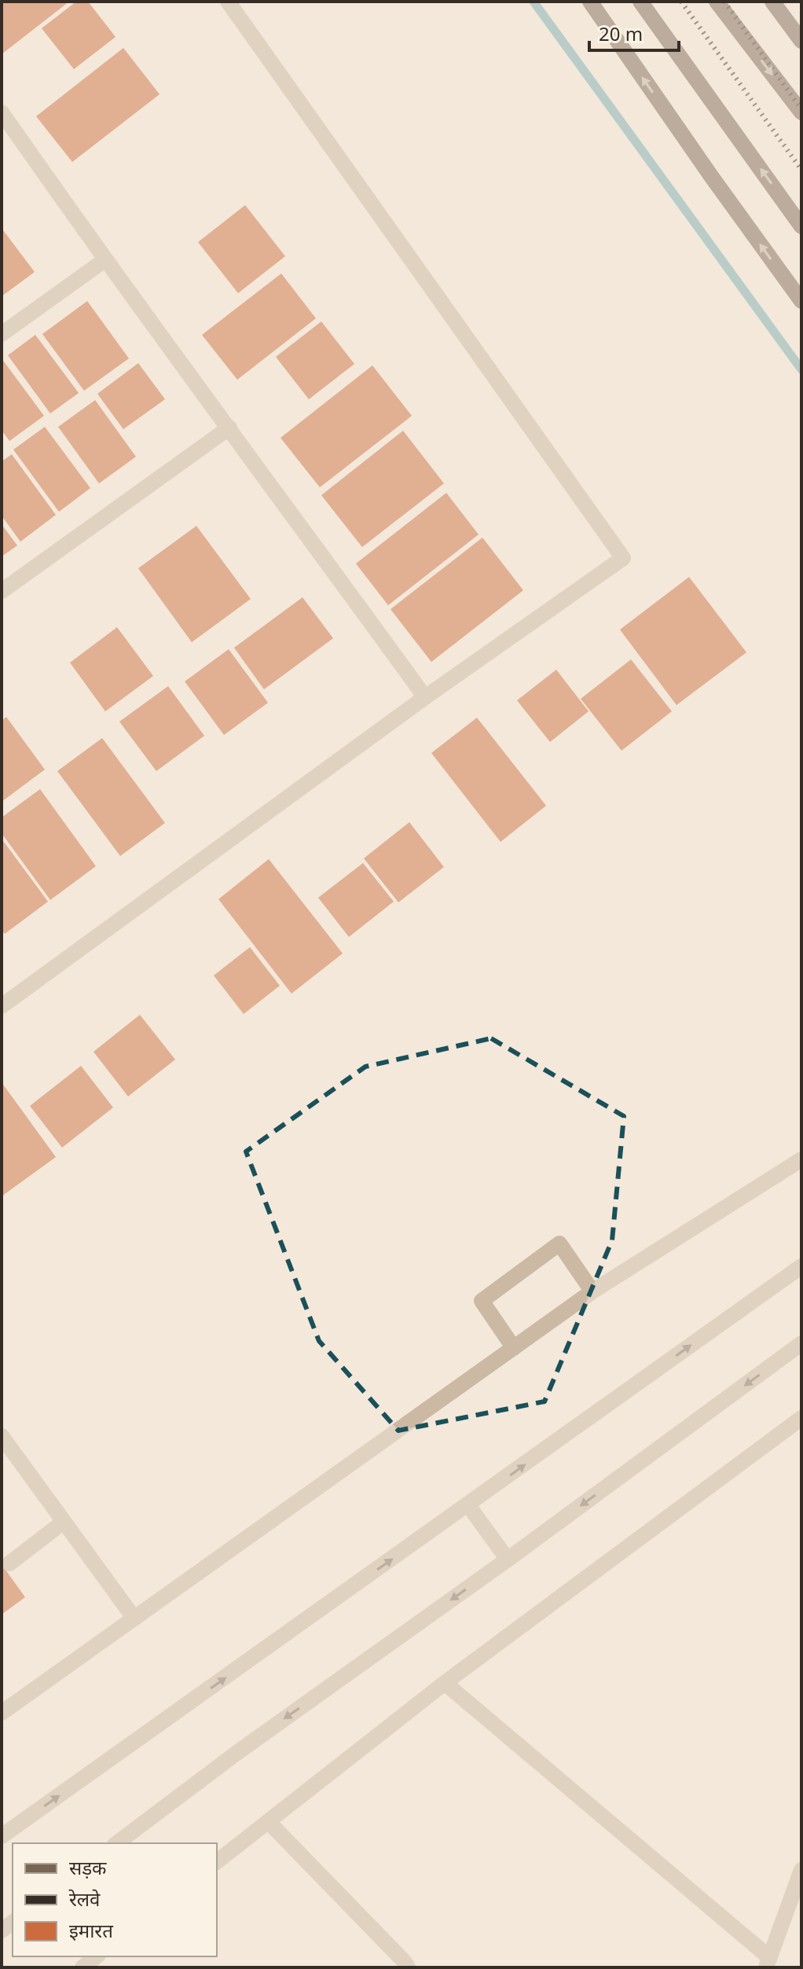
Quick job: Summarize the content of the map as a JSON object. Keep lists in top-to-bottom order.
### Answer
{
  "legend": ["सड़क", "रेलवे", "इमारत"],
  "scale_bar": "20 m"
}
